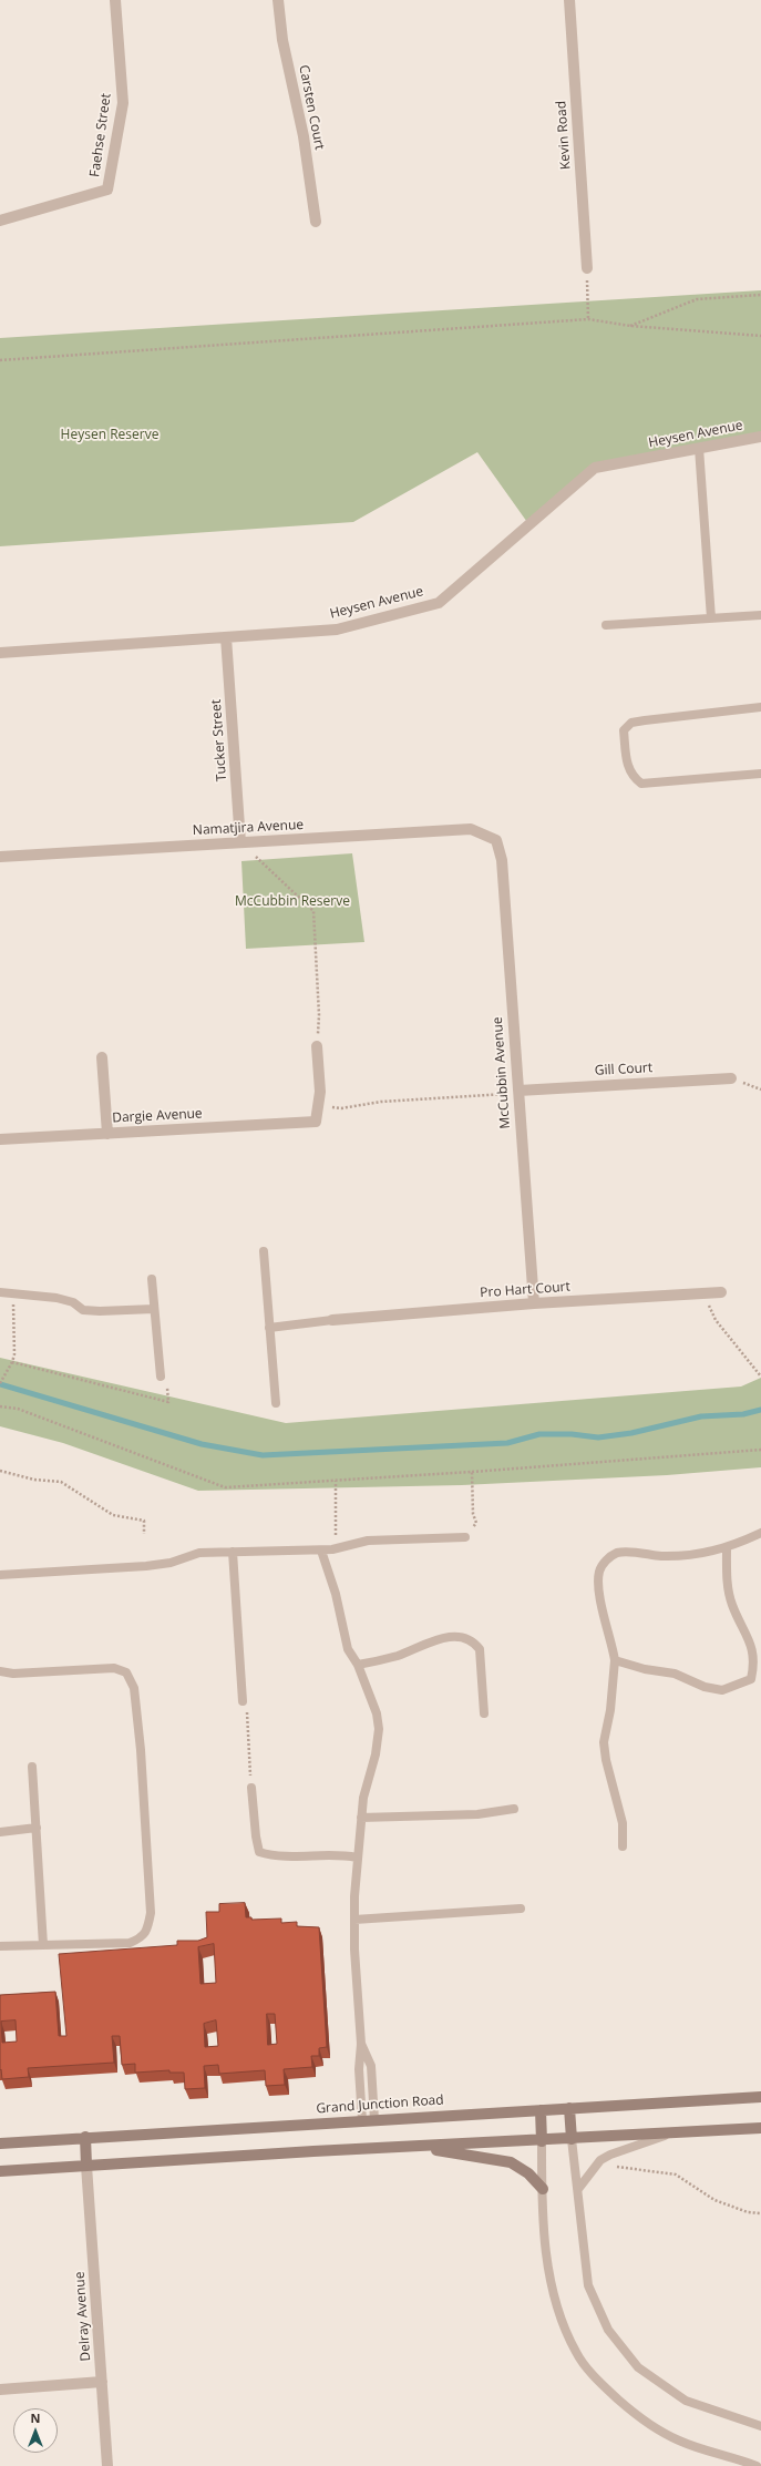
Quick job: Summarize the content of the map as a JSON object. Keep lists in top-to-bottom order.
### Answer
{
  "streets": {
    "main road": ["Grand Junction Road"],
    "street": [
      "Carsten Court",
      "Faehse Street",
      "Kevin Road",
      "Heysen Avenue",
      "Tucker Street",
      "Namatjira Avenue",
      "Gill Court",
      "McCubbin Avenue",
      "Dargie Avenue",
      "Pro Hart Court",
      "Delray Avenue"
    ]
  },
  "crossings": [
    ["Heysen Avenue", "Tucker Street"],
    ["Tucker Street", "Namatjira Avenue"],
    ["Namatjira Avenue", "McCubbin Avenue"],
    ["Gill Court", "McCubbin Avenue"],
    ["McCubbin Avenue", "Pro Hart Court"]
  ],
  "parks": ["Heysen Reserve", "McCubbin Reserve"],
  "north": "top"
}
